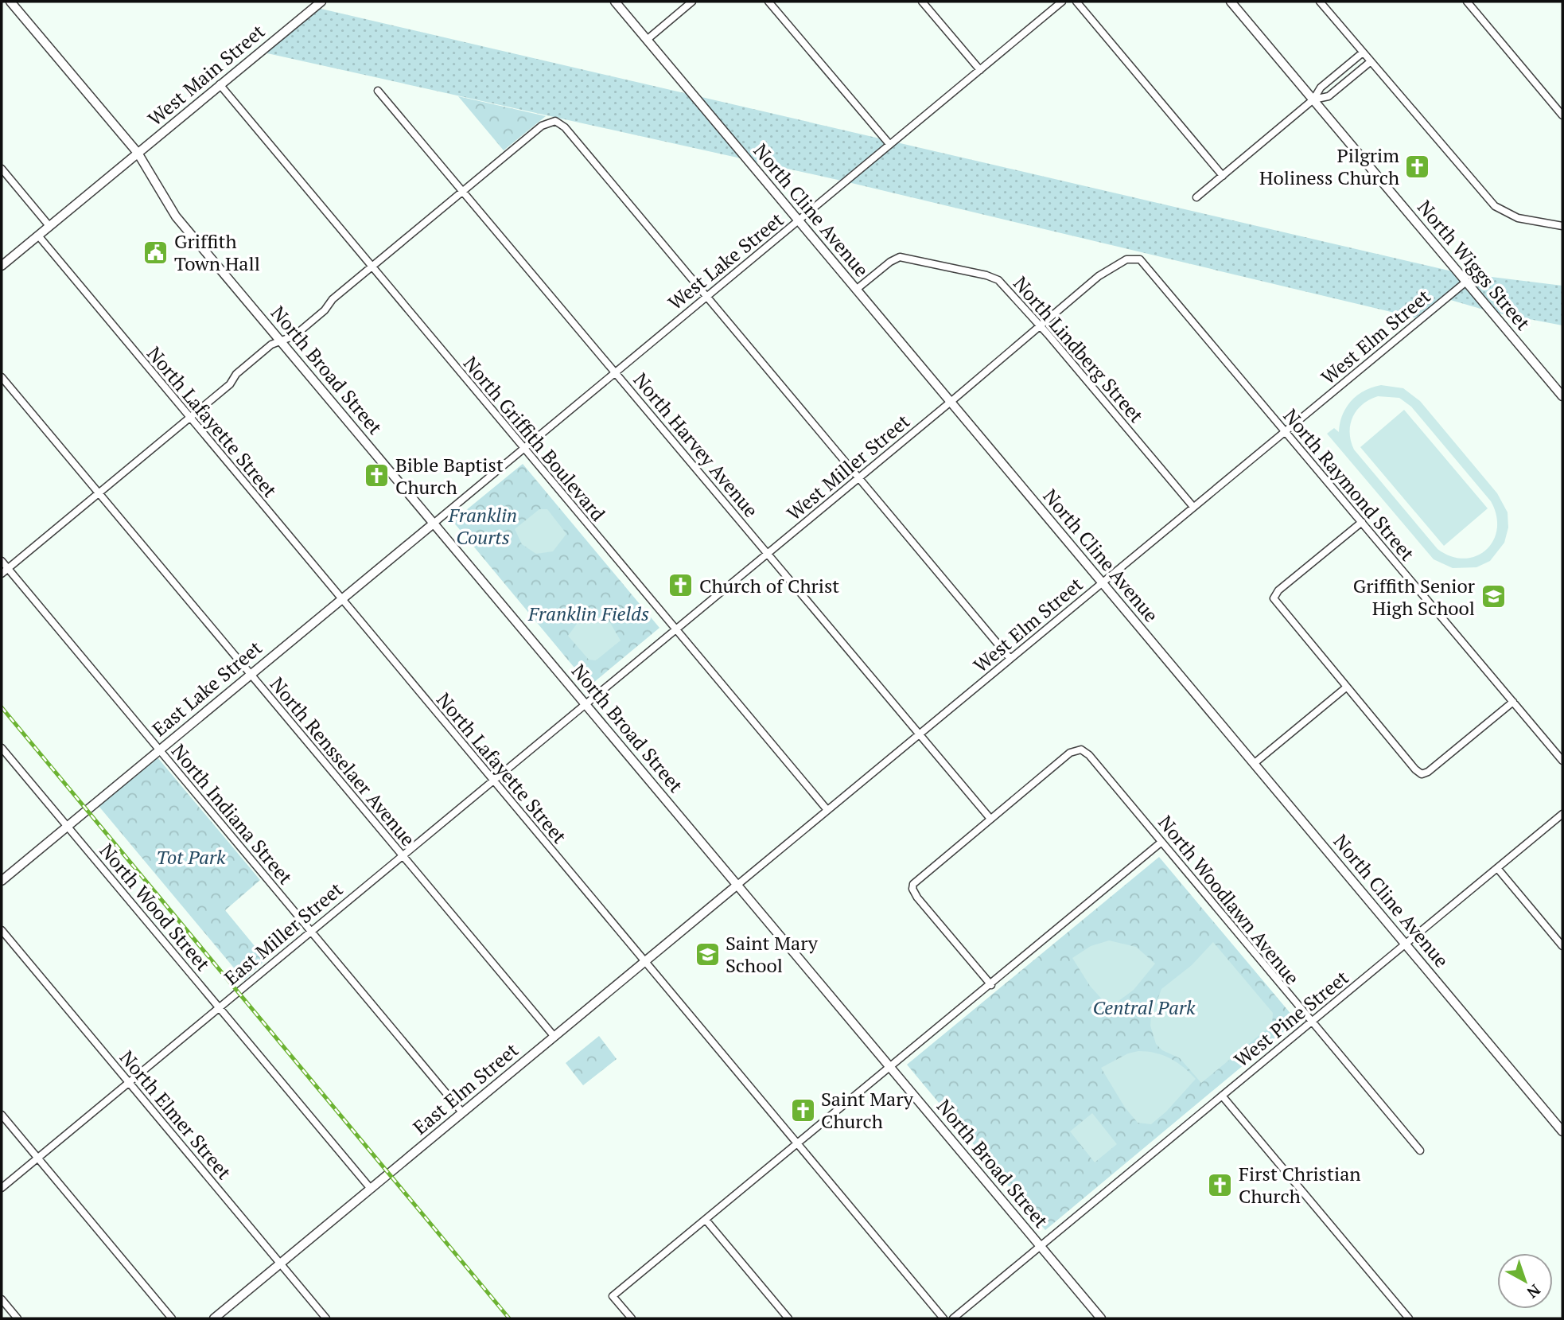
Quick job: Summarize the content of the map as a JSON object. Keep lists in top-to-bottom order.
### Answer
{
  "streets": {
    "street": [
      "West Main Street",
      "North Cline Avenue",
      "West Lake Street",
      "North Wiggs Street",
      "West Elm Street",
      "North Lindberg Street",
      "North Broad Street",
      "North Lafayette Street",
      "North Griffith Boulevard",
      "North Harvey Avenue",
      "West Miller Street",
      "North Raymond Street",
      "East Lake Street",
      "North Rensselaer Avenue",
      "North Indiana Street",
      "North Woodlawn Avenue",
      "North Wood Street",
      "East Miller Street",
      "West Pine Street",
      "East Elm Street",
      "North Elmer Street"
    ]
  },
  "crossings": [
    ["West Main Street", "North Broad Street"],
    ["West Main Street", "North Lafayette Street"],
    ["West Main Street", "North Griffith Boulevard"],
    ["North Cline Avenue", "West Lake Street"],
    ["North Cline Avenue", "West Elm Street"],
    ["North Cline Avenue", "North Lindberg Street"],
    ["North Cline Avenue", "West Miller Street"],
    ["North Cline Avenue", "West Pine Street"],
    ["West Lake Street", "North Broad Street"],
    ["West Lake Street", "North Griffith Boulevard"],
    ["West Lake Street", "North Harvey Avenue"],
    ["West Lake Street", "East Lake Street"],
    ["North Wiggs Street", "West Elm Street"],
    ["West Elm Street", "North Lindberg Street"],
    ["West Elm Street", "North Broad Street"],
    ["West Elm Street", "North Griffith Boulevard"],
    ["West Elm Street", "North Harvey Avenue"],
    ["West Elm Street", "North Raymond Street"],
    ["West Elm Street", "East Elm Street"],
    ["North Lindberg Street", "West Miller Street"],
    ["North Broad Street", "West Miller Street"],
    ["North Broad Street", "East Lake Street"],
    ["North Broad Street", "East Miller Street"],
    ["North Broad Street", "West Pine Street"],
    ["North Broad Street", "East Elm Street"],
    ["North Lafayette Street", "East Lake Street"],
    ["North Lafayette Street", "East Miller Street"],
    ["North Lafayette Street", "East Elm Street"],
    ["North Griffith Boulevard", "West Miller Street"],
    ["North Harvey Avenue", "West Miller Street"],
    ["North Harvey Avenue", "North Woodlawn Avenue"],
    ["West Miller Street", "North Raymond Street"],
    ["West Miller Street", "East Miller Street"],
    ["East Lake Street", "North Rensselaer Avenue"],
    ["East Lake Street", "North Indiana Street"],
    ["East Lake Street", "North Wood Street"],
    ["North Rensselaer Avenue", "East Miller Street"],
    ["North Rensselaer Avenue", "East Elm Street"],
    ["North Indiana Street", "East Miller Street"],
    ["North Indiana Street", "East Elm Street"],
    ["North Woodlawn Avenue", "West Pine Street"],
    ["North Wood Street", "East Miller Street"],
    ["North Wood Street", "East Elm Street"],
    ["East Miller Street", "North Elmer Street"],
    ["East Elm Street", "North Elmer Street"]
  ],
  "parks": [
    "Franklin Courts",
    "Franklin Fields",
    "Tot Park",
    "Central Park"
  ],
  "places": {
    "church": [
      "Pilgrim Holiness Church",
      "Bible Baptist Church",
      "Church of Christ",
      "Saint Mary Church",
      "First Christian Church"
    ],
    "public building": ["Griffith Town Hall"],
    "school or university": ["Griffith Senior High School", "Saint Mary School"]
  },
  "north": "bottom right"
}
